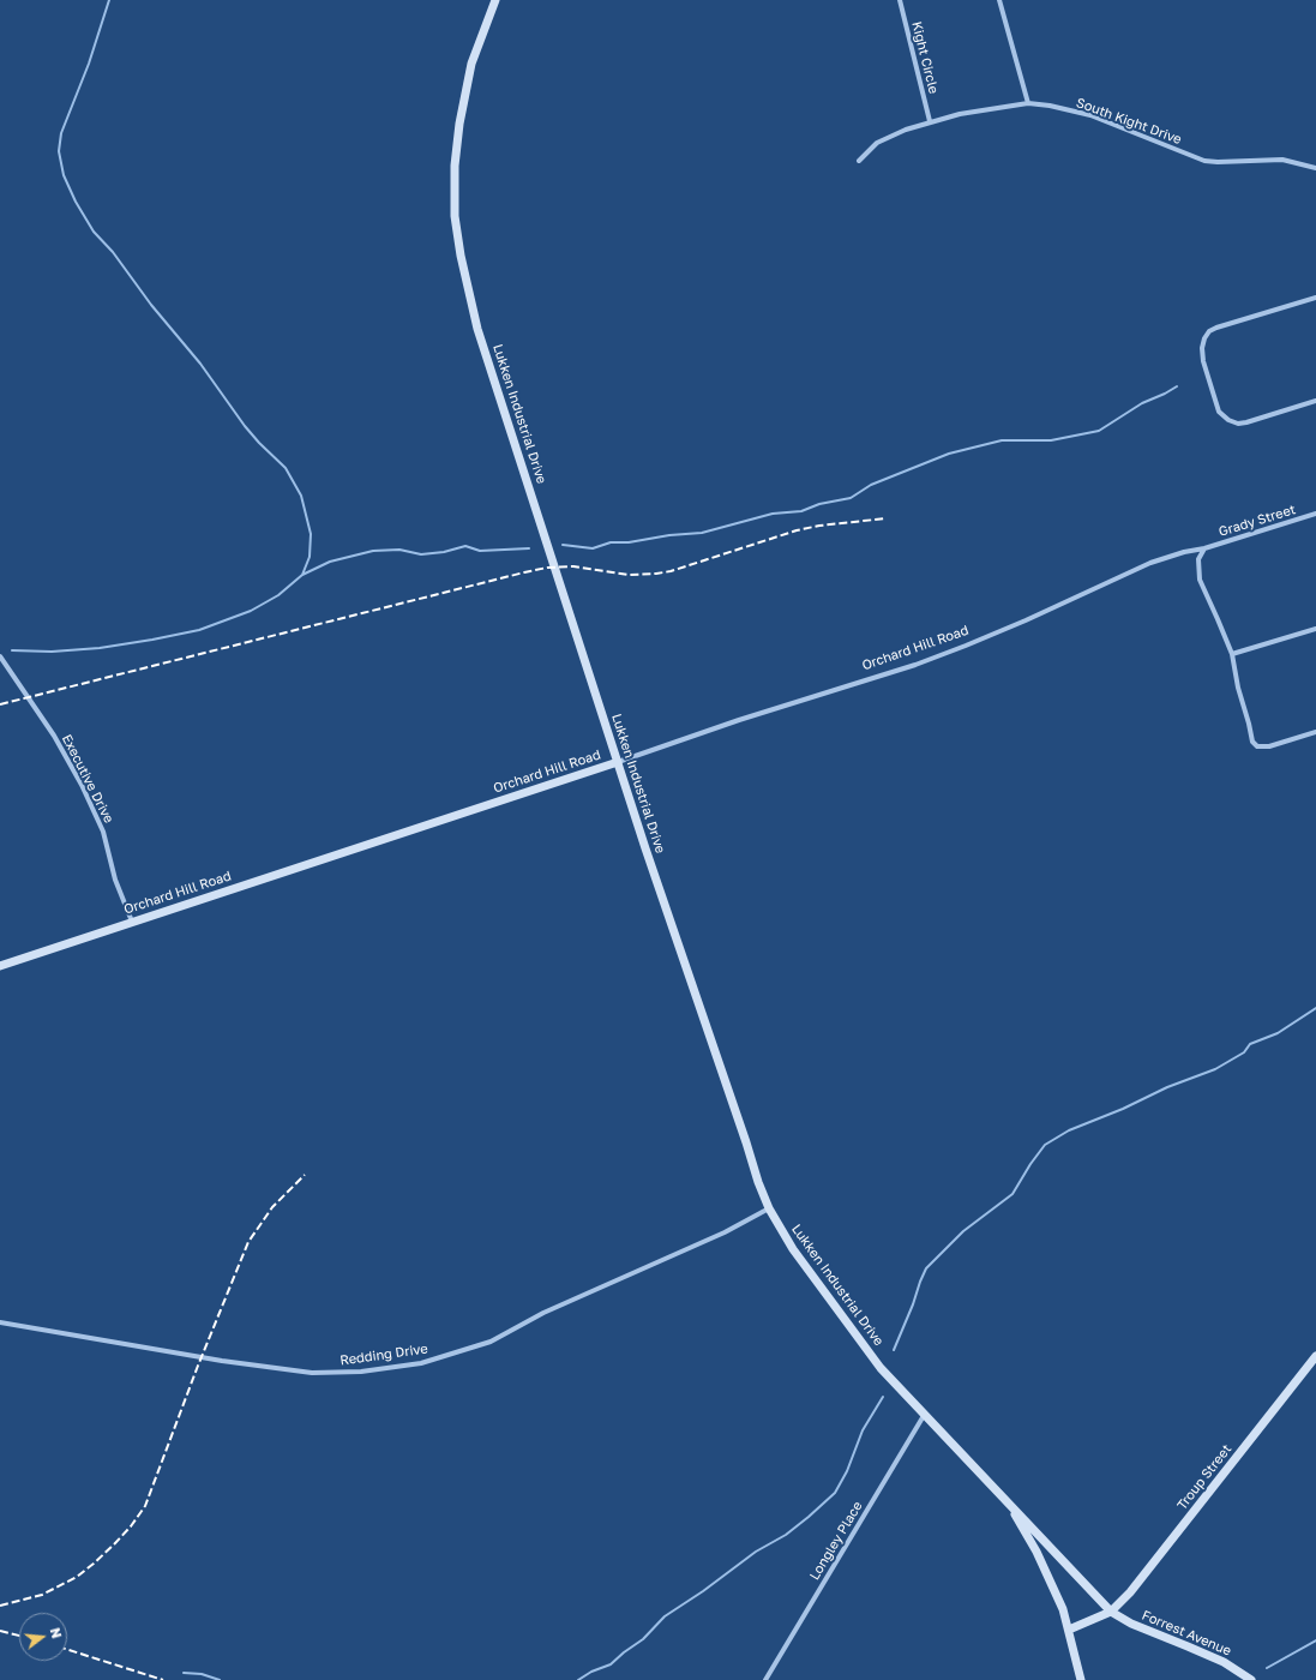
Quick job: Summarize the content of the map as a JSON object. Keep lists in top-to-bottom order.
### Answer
{
  "streets": {
    "main road": [
      "Lukken Industrial Drive",
      "Orchard Hill Road",
      "Troup Street",
      "Forrest Avenue"
    ],
    "street": [
      "Kight Circle",
      "South Kight Drive",
      "Grady Street",
      "Executive Drive",
      "Redding Drive",
      "Longley Place"
    ]
  },
  "crossings": [
    ["Kight Circle", "South Kight Drive"],
    ["Lukken Industrial Drive", "Orchard Hill Road"],
    ["Lukken Industrial Drive", "Redding Drive"],
    ["Lukken Industrial Drive", "Longley Place"],
    ["Lukken Industrial Drive", "Forrest Avenue"],
    ["Grady Street", "Orchard Hill Road"],
    ["Orchard Hill Road", "Executive Drive"],
    ["Troup Street", "Forrest Avenue"]
  ],
  "north": "right"
}
